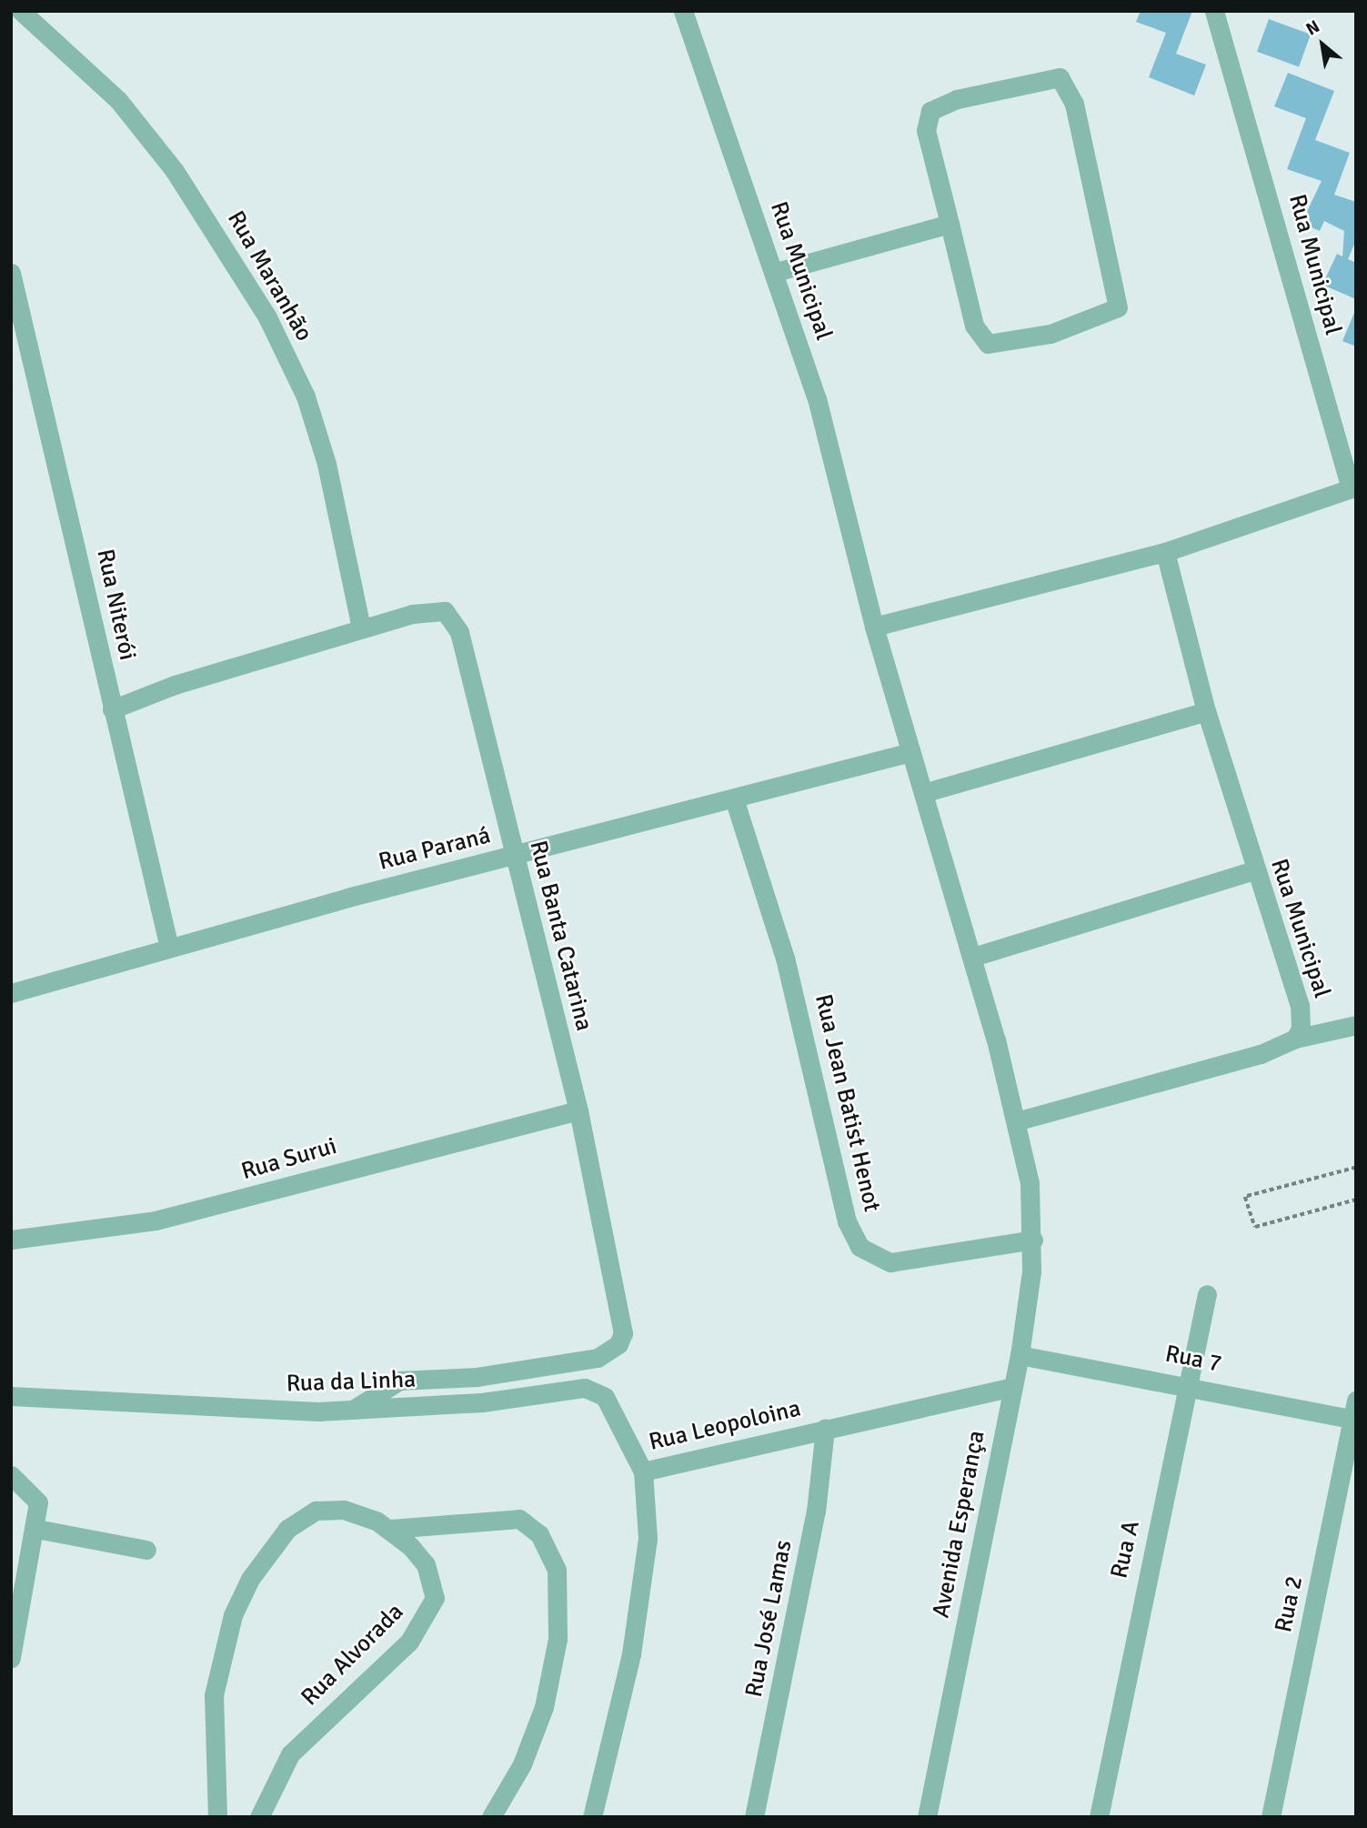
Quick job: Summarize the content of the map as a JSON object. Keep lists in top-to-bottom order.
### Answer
{
  "streets": {
    "street": [
      "Rua Municipal",
      "Rua Maranhão",
      "Rua Niterói",
      "Rua Paraná",
      "Rua Banta Catarina",
      "Rua Jean Batist Henot",
      "Rua Surui",
      "Rua 7",
      "Rua da Linha",
      "Rua Leopoloina",
      "Avenida Esperança",
      "Rua A",
      "Rua 2",
      "Rua José Lamas",
      "Rua Alvorada"
    ]
  },
  "crossings": [
    ["Rua Municipal", "Rua Paraná"],
    ["Rua Municipal", "Rua Jean Batist Henot"],
    ["Rua Municipal", "Avenida Esperança"],
    ["Rua Maranhão", "Rua Banta Catarina"],
    ["Rua Niterói", "Rua Paraná"],
    ["Rua Niterói", "Rua Banta Catarina"],
    ["Rua Paraná", "Rua Banta Catarina"],
    ["Rua Paraná", "Rua Jean Batist Henot"],
    ["Rua Banta Catarina", "Rua Surui"],
    ["Rua Banta Catarina", "Rua da Linha"],
    ["Rua Jean Batist Henot", "Avenida Esperança"],
    ["Rua 7", "Avenida Esperança"],
    ["Rua 7", "Rua A"],
    ["Rua 7", "Rua 2"],
    ["Rua da Linha", "Rua Leopoloina"],
    ["Rua Leopoloina", "Avenida Esperança"],
    ["Rua Leopoloina", "Rua José Lamas"]
  ],
  "north": "top left"
}
